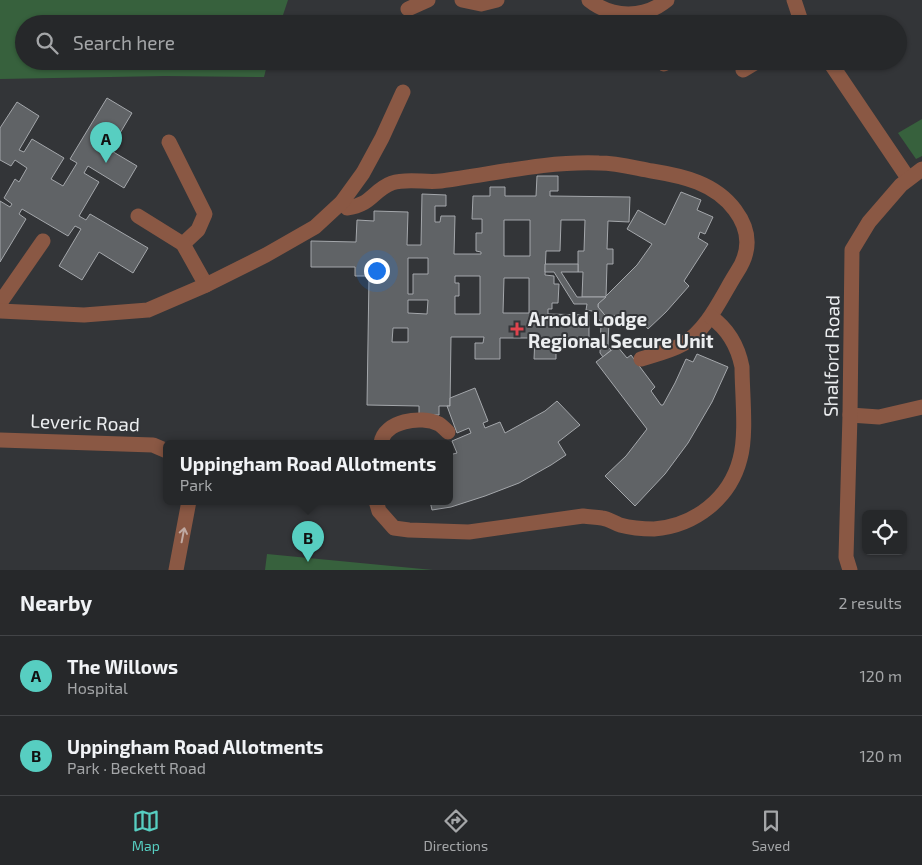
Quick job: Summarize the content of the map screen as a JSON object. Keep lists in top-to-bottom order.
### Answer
{
  "streets": {
    "street": ["Shalford Road", "Leveric Road"]
  },
  "places": {
    "health": ["Arnold Lodge Regional Secure Unit"]
  },
  "page": {
    "search": "Search here",
    "pins": ["A", "B"],
    "popup": ["Uppingham Road Allotments", "Park"],
    "heading": ["Nearby", "2 results"],
    "list": [
      {
        "mark": "A",
        "name": "The Willows",
        "note": "Hospital",
        "value": "120 m"
      },
      {
        "mark": "B",
        "name": "Uppingham Road Allotments",
        "note": "Park · Beckett Road",
        "value": "120 m"
      }
    ],
    "nav": ["Map", "Directions", "Saved"]
  }
}
